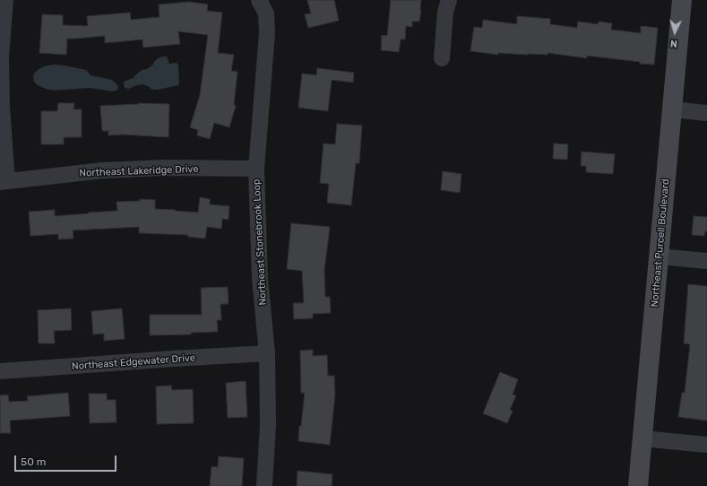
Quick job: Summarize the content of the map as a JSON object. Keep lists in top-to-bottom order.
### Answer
{
  "streets": {
    "street": [
      "Northeast Lakeridge Drive",
      "Northeast Stonebrook Loop",
      "Northeast Purcell Boulevard",
      "Northeast Edgewater Drive"
    ]
  },
  "crossings": [
    ["Northeast Lakeridge Drive", "Northeast Stonebrook Loop"],
    ["Northeast Stonebrook Loop", "Northeast Edgewater Drive"]
  ],
  "scale_bar": "50 m",
  "north": "bottom"
}
